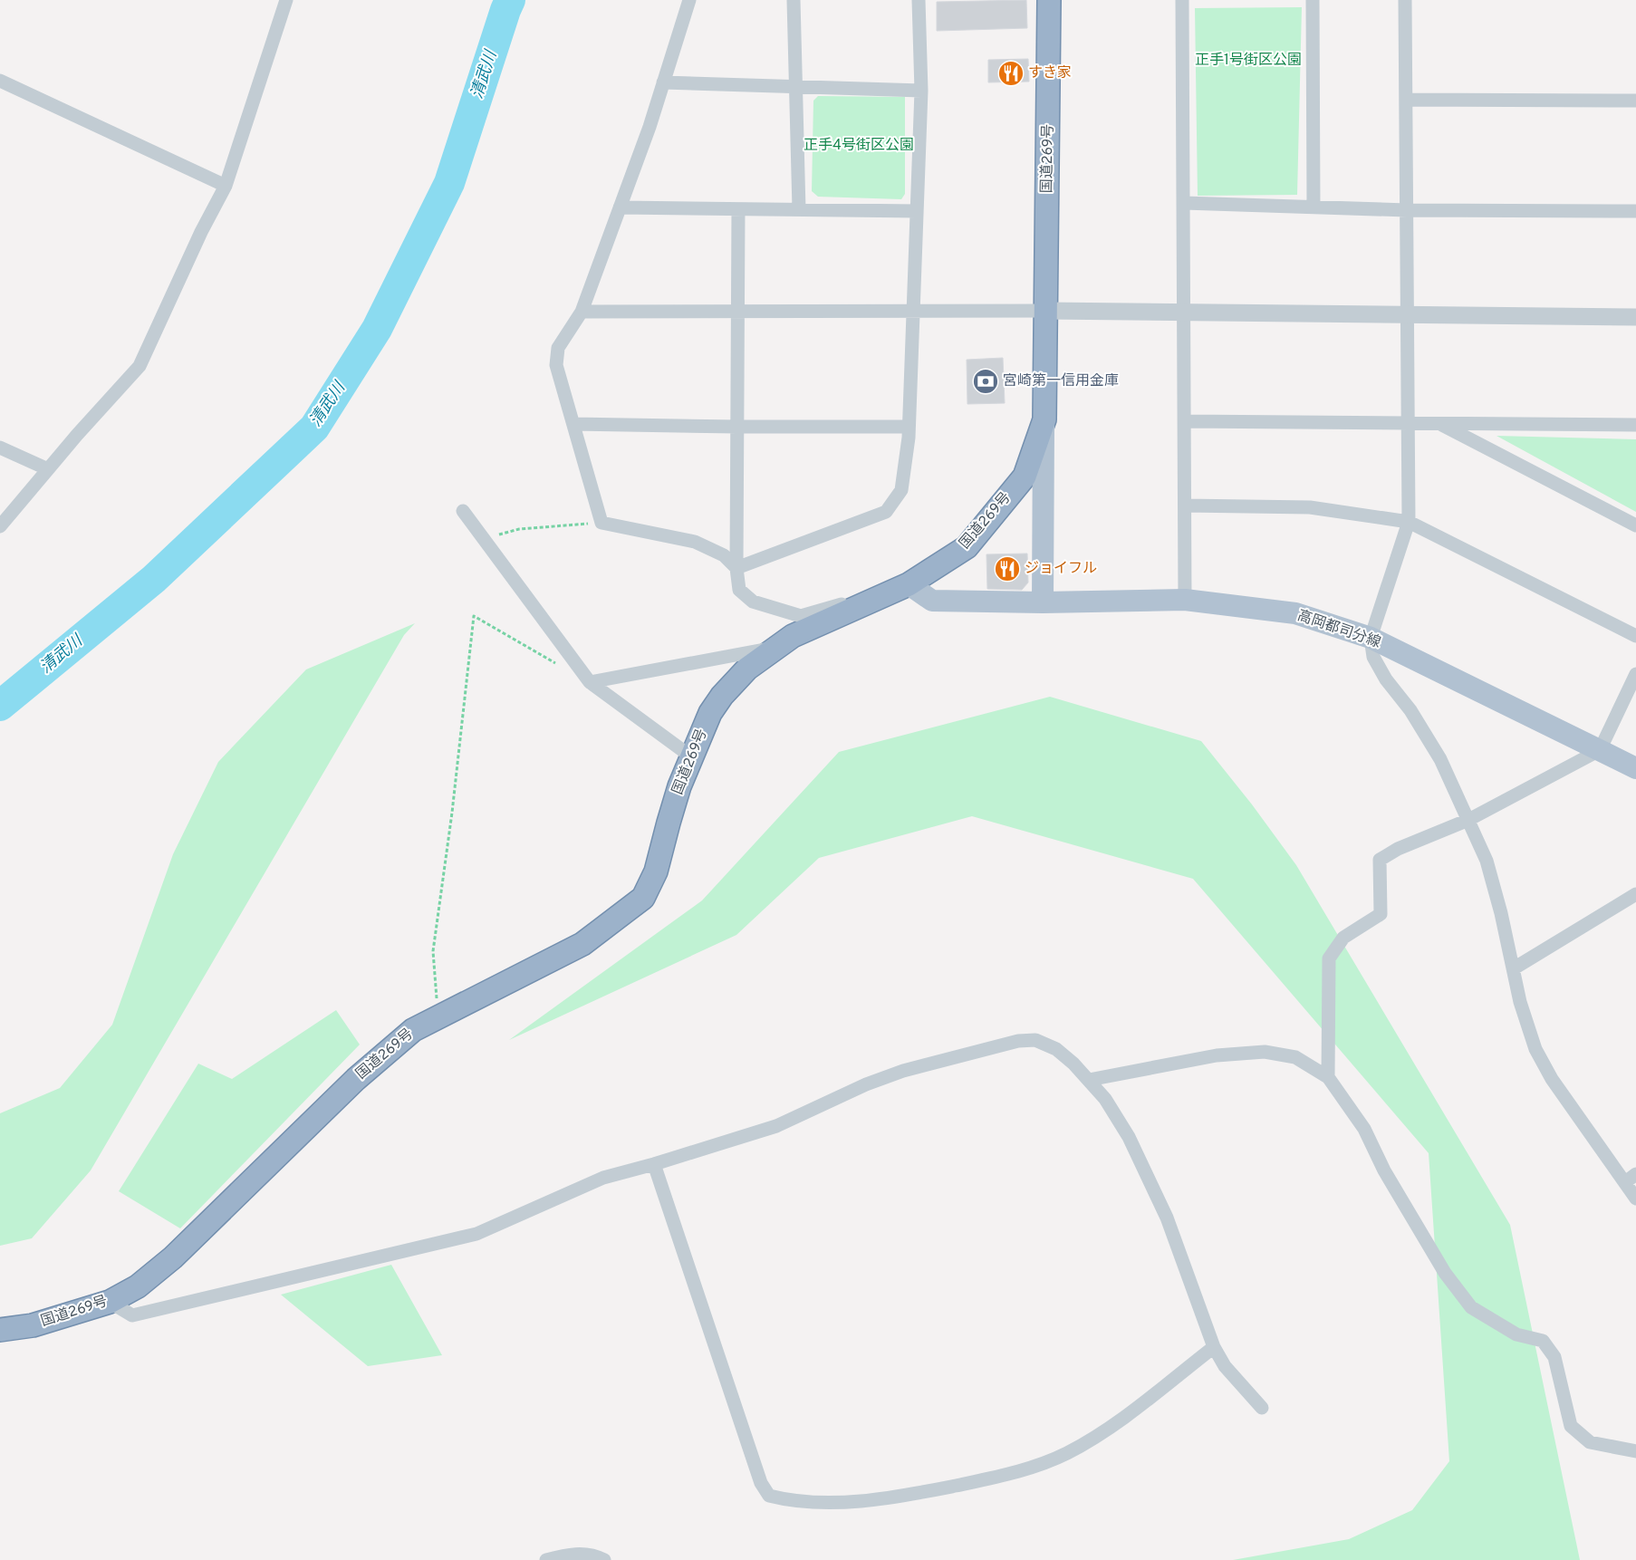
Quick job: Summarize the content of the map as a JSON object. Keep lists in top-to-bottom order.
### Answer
{
  "streets": {
    "highway": ["国道269号"],
    "main road": ["高岡都司分線"]
  },
  "crossings": [
    ["国道269号", "高岡都司分線"]
  ],
  "water": ["清武川"],
  "parks": ["正手1号街区公園", "正手4号街区公園"],
  "places": {
    "restaurant": ["すき家", "ジョイフル"],
    "bank": ["宮崎第一信用金庫"]
  }
}
